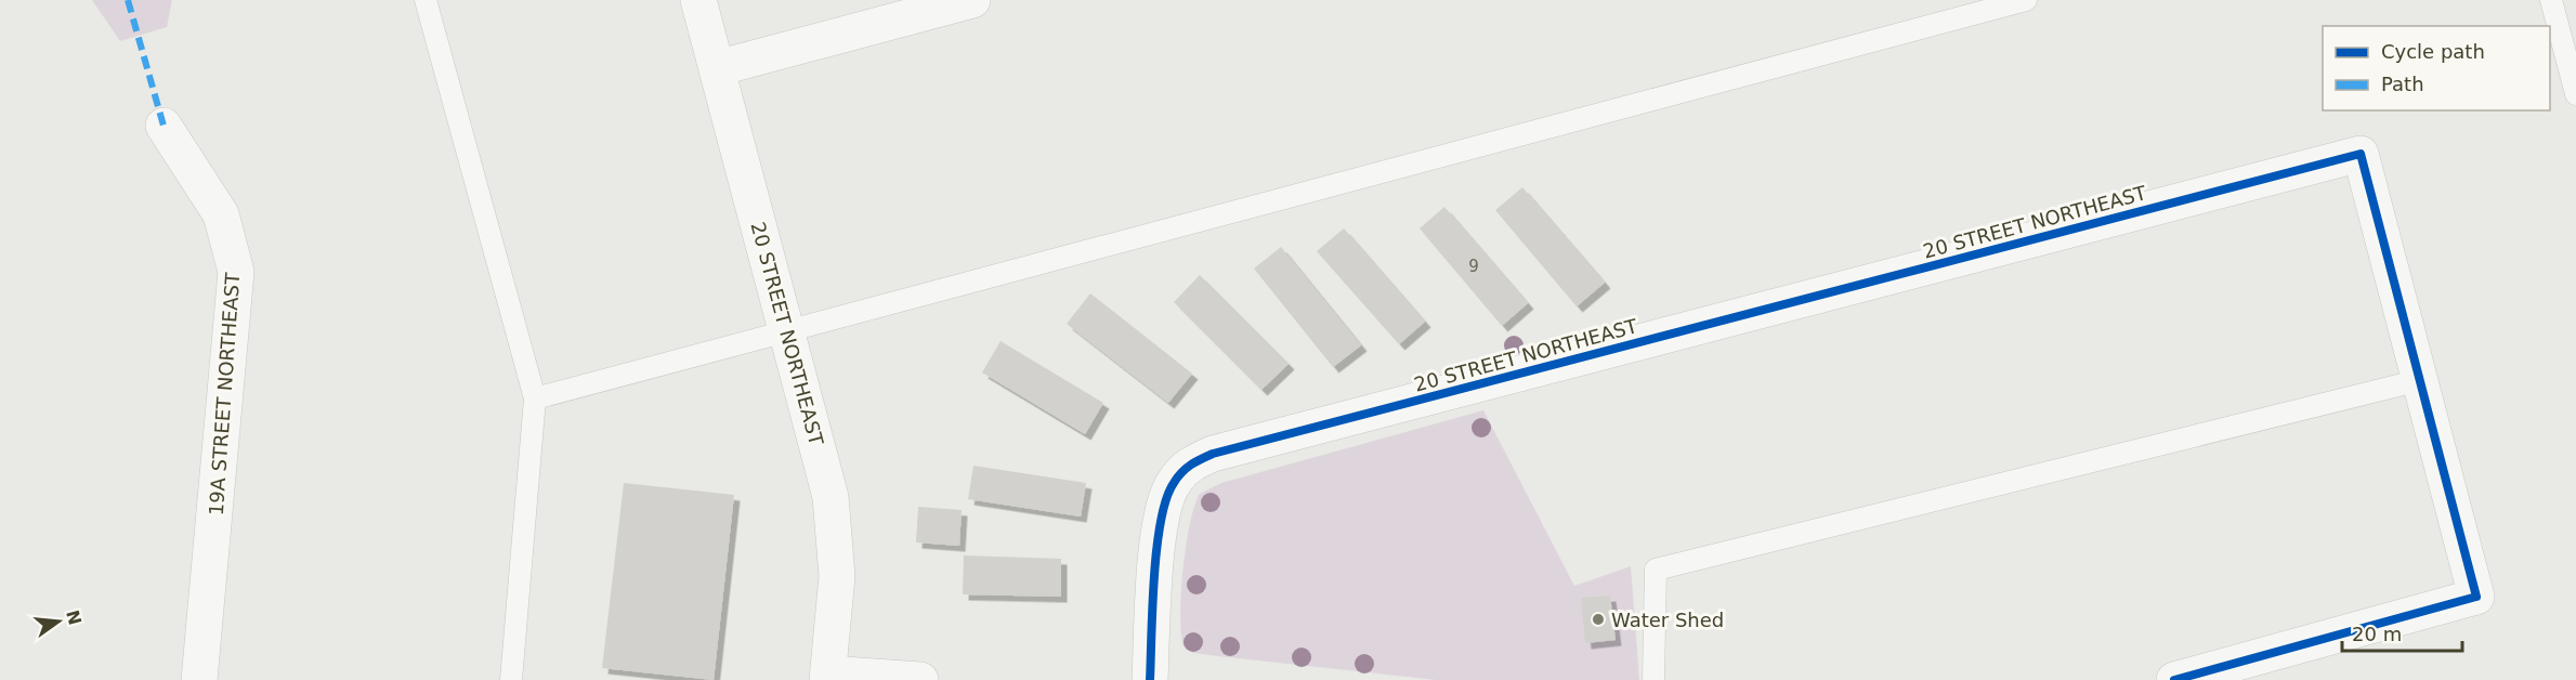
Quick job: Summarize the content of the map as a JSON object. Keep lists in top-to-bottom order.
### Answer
{
  "streets": {
    "street": ["20 STREET NORTHEAST", "19A STREET NORTHEAST"]
  },
  "places": ["Water Shed"],
  "house_numbers": ["9"],
  "legend": ["Cycle path", "Path"],
  "scale_bar": "20 m",
  "north": "right"
}
